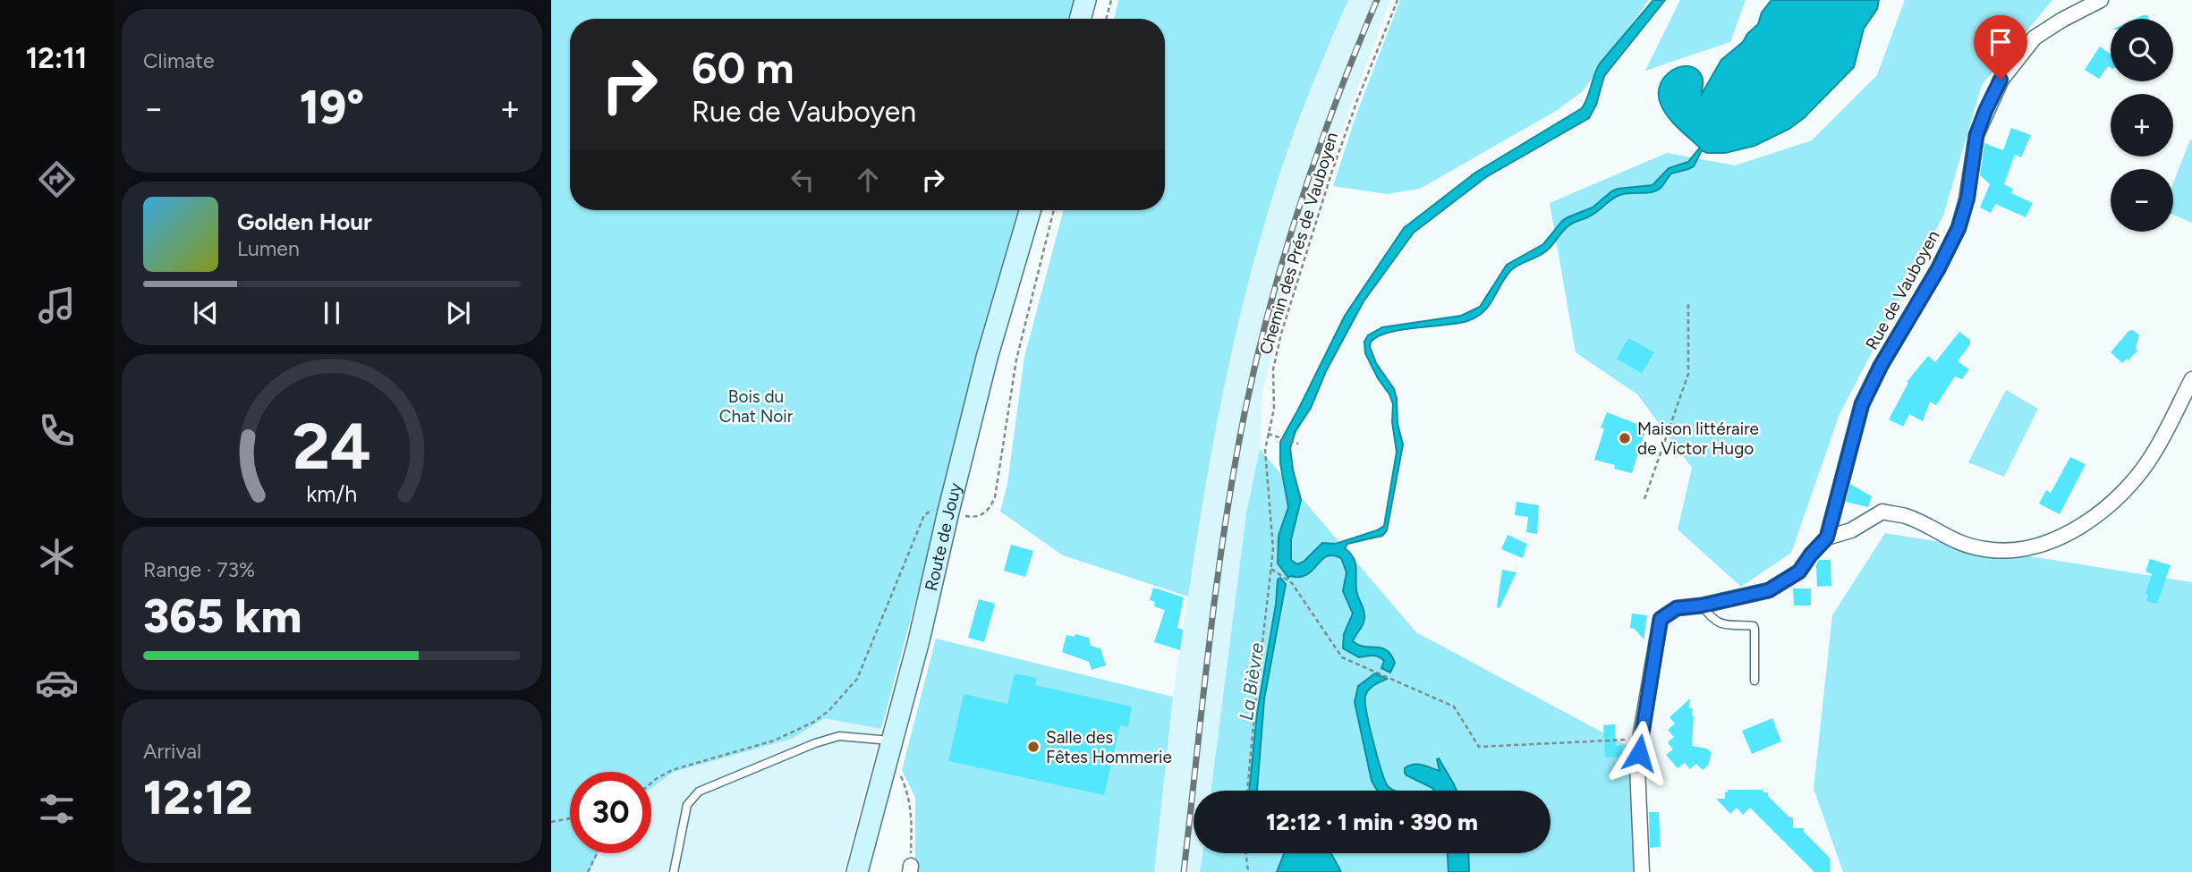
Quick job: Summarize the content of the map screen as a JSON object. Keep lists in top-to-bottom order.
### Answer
{
  "streets": {
    "main road": ["Route de Jouy"],
    "street": ["Rue de Vauboyen"],
    "path": ["Chemin des Prés de Vauboyen"]
  },
  "water": ["La Bièvre"],
  "parks": ["Bois du Chat Noir"],
  "places": ["Maison littéraire de Victor Hugo", "Salle des Fêtes Hommerie"],
  "page": {
    "tabs": "12:11",
    "tile": [
      "Climate",
      ["Range · 73%", "365 km"],
      ["Arrival", "12:12"]
    ],
    "map_buttons": ["+", "−"],
    "turn": ["60 m", "Rue de Vauboyen"],
    "heat": ["−", "19°", "+"],
    "song": ["Golden Hour", "Lumen"],
    "limit": "30",
    "trip": "12:12 · 1 min · 390 m",
    "gauge": ["24", "km/h"]
  }
}
